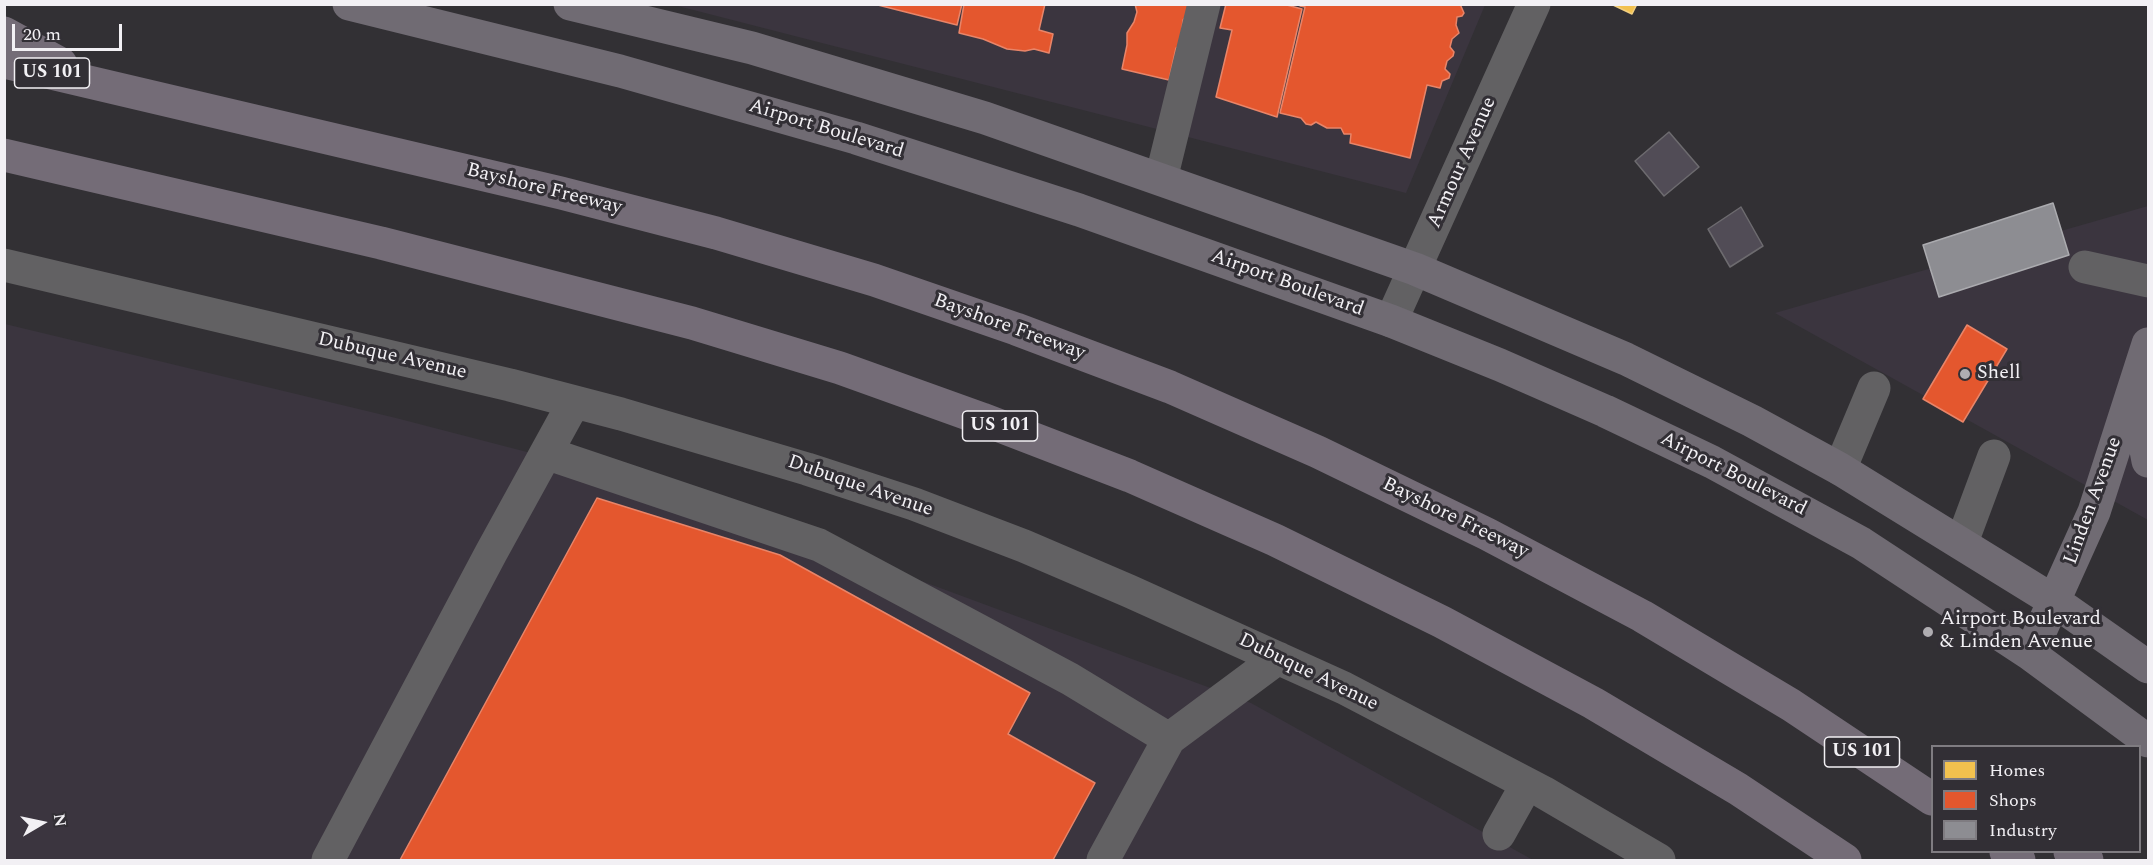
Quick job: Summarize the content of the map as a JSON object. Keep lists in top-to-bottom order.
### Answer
{
  "streets": {
    "highway": ["US 101", "Bayshore Freeway"],
    "main road": ["Airport Boulevard", "Linden Avenue"],
    "street": ["Armour Avenue", "Dubuque Avenue"]
  },
  "crossings": [
    ["Airport Boulevard", "Armour Avenue"],
    ["Airport Boulevard", "Linden Avenue"]
  ],
  "places": ["Shell", "Airport Boulevard & Linden Avenue"],
  "legend": ["Homes", "Shops", "Industry"],
  "scale_bar": "20 m",
  "north": "right"
}
